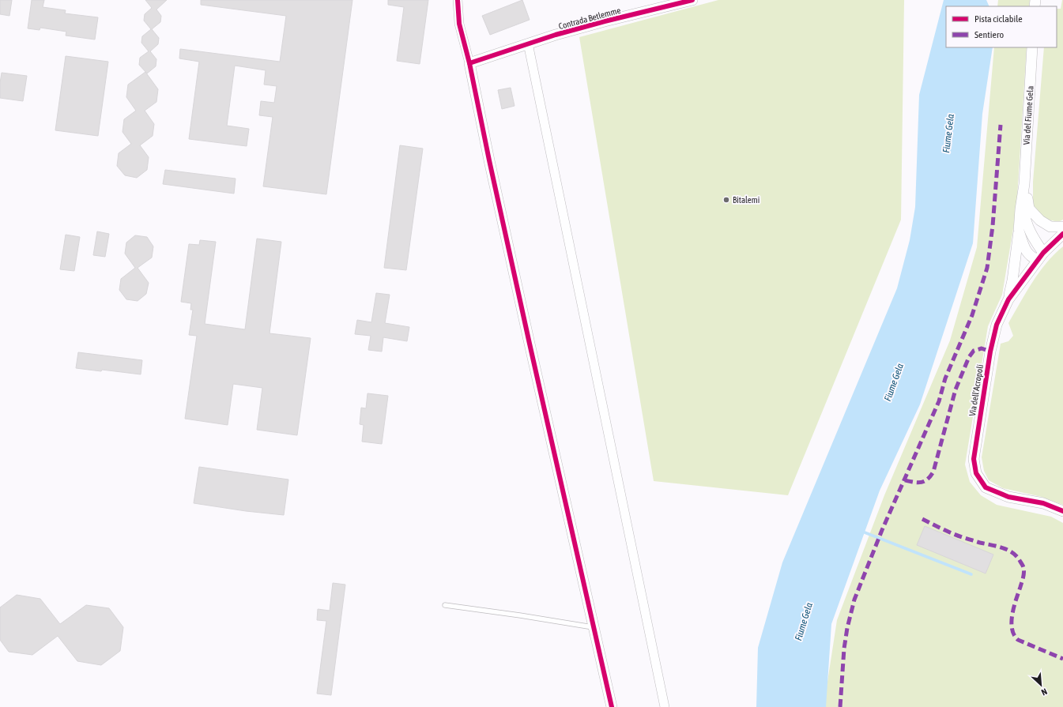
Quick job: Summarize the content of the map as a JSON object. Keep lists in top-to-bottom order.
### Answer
{
  "streets": {
    "street": ["Contrada Betlemme", "Via del Fiume Gela", "Via dell'Acropoli"]
  },
  "water": ["Fiume Gela"],
  "places": ["Bitalemi"],
  "legend": ["Pista ciclabile", "Sentiero"],
  "north": "bottom right"
}
